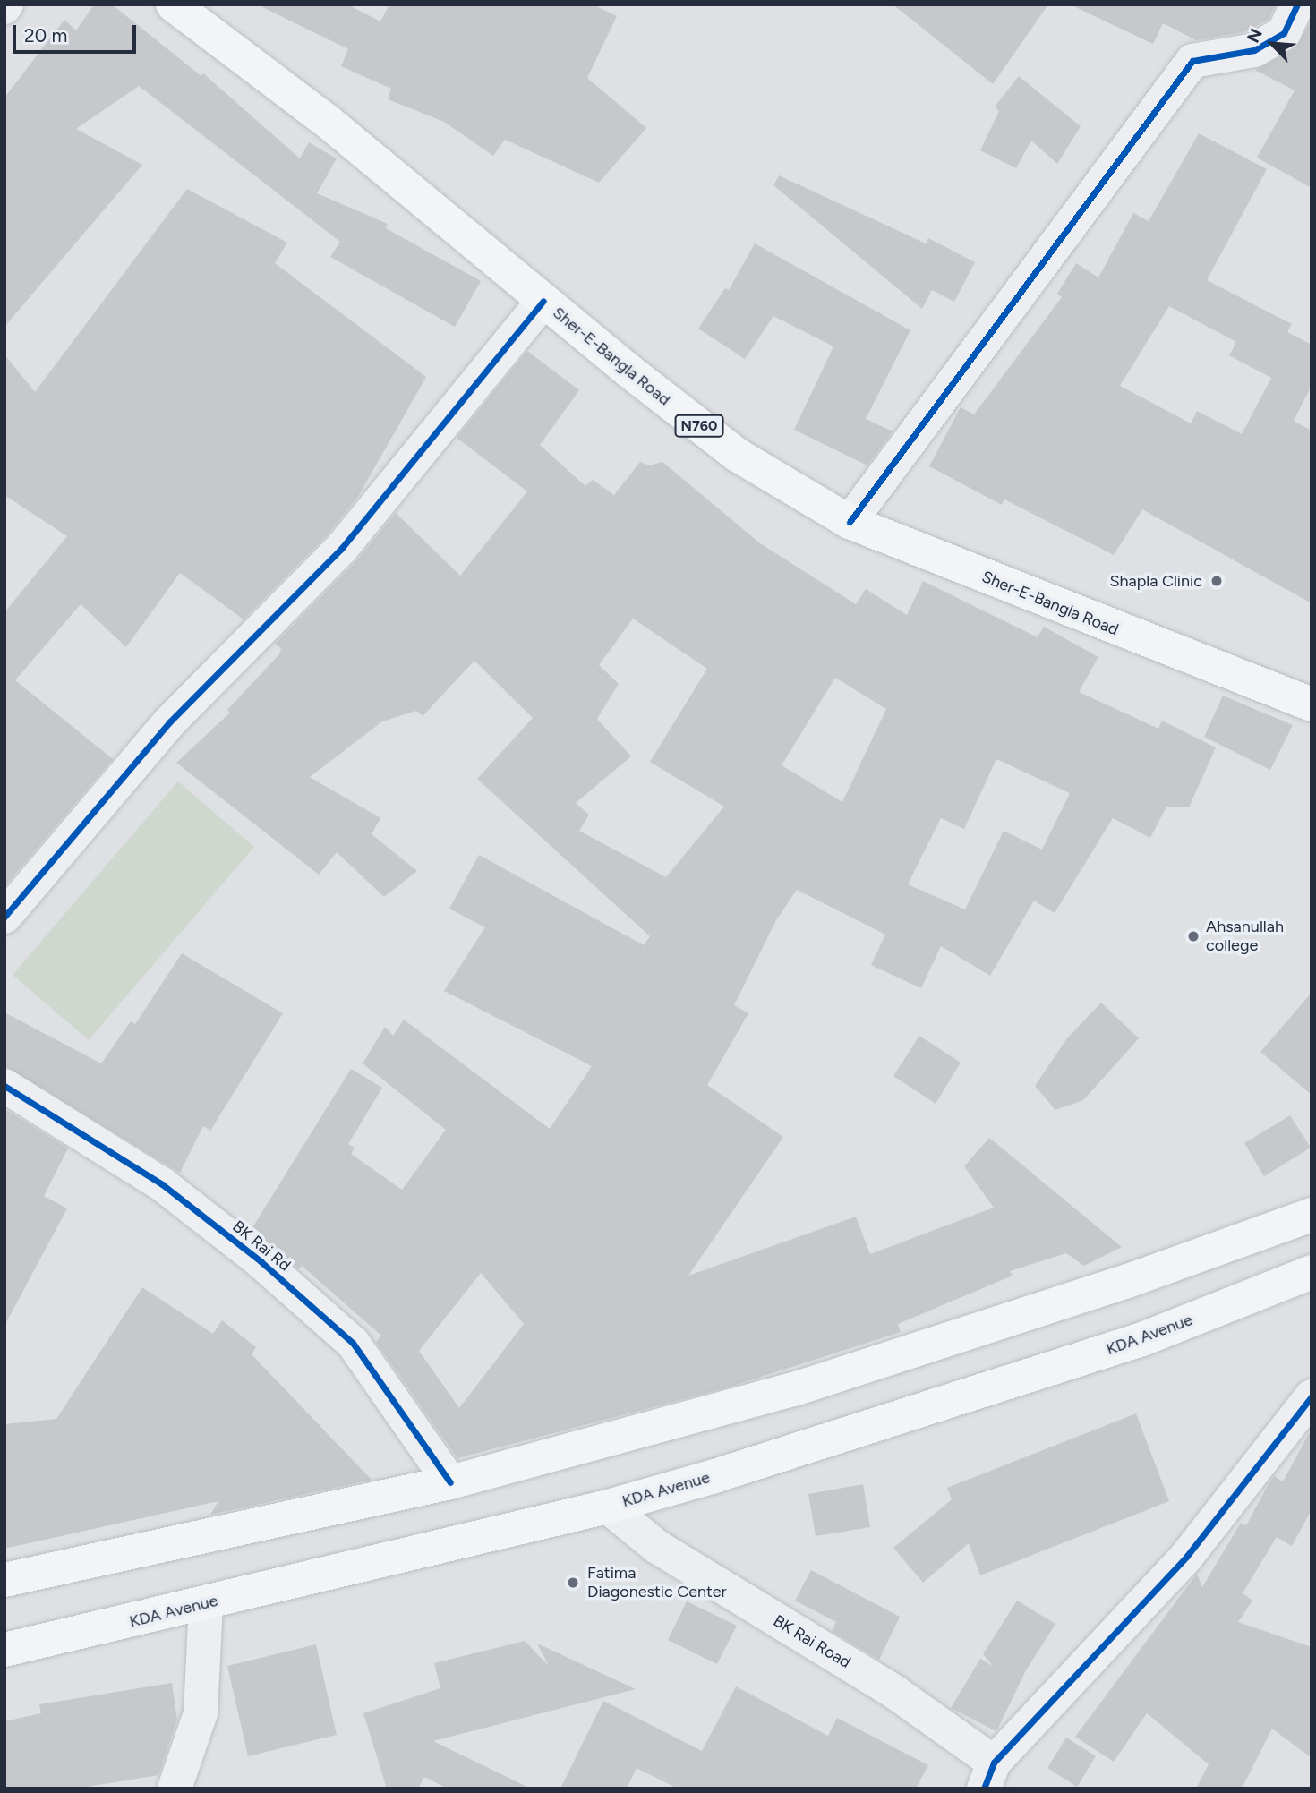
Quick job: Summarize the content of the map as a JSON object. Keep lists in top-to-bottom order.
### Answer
{
  "streets": {
    "main road": ["Sher-E-Bangla Road", "N760", "KDA Avenue"],
    "street": ["BK Rai Rd", "BK Rai Road"]
  },
  "crossings": [
    ["KDA Avenue", "BK Rai Road"]
  ],
  "places": ["Shapla Clinic", "Ahsanullah college", "Fatima Diagonestic Center"],
  "scale_bar": "20 m",
  "north": "top left"
}
